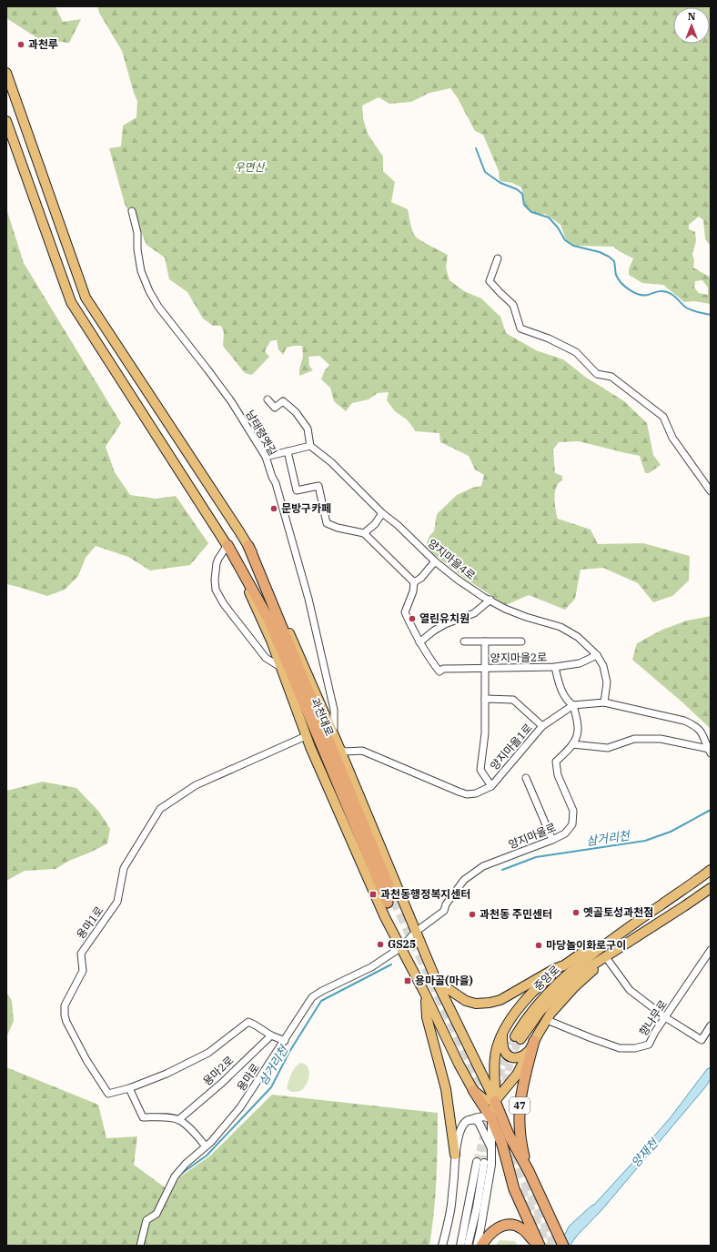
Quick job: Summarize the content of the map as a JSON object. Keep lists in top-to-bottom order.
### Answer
{
  "streets": {
    "highway": ["과천대로", "47"],
    "main road": ["중앙로"],
    "street": [
      "남태령옛길",
      "양지마을4로",
      "양지마을2로",
      "양지마을1로",
      "양지마을로",
      "용마1로",
      "향나무로",
      "용마2로",
      "용마로"
    ]
  },
  "crossings": [
    ["양지마을4로", "양지마을2로"],
    ["양지마을4로", "양지마을1로"],
    ["양지마을1로", "양지마을로"],
    ["양지마을로", "용마로"],
    ["용마1로", "용마2로"],
    ["용마1로", "용마로"],
    ["중앙로", "47"],
    ["향나무로", "47"]
  ],
  "water": ["삼거리천", "양재천"],
  "parks": ["우면산"],
  "places": {
    "other": [
      "과천루",
      "문방구카페",
      "열린유치원",
      "옛골토성과천점",
      "과천동 주민센터",
      "GS25",
      "마당놀이화로구이"
    ],
    "transit": ["과천동행정복지센터", "용마골(마을)"]
  },
  "north": "top"
}
